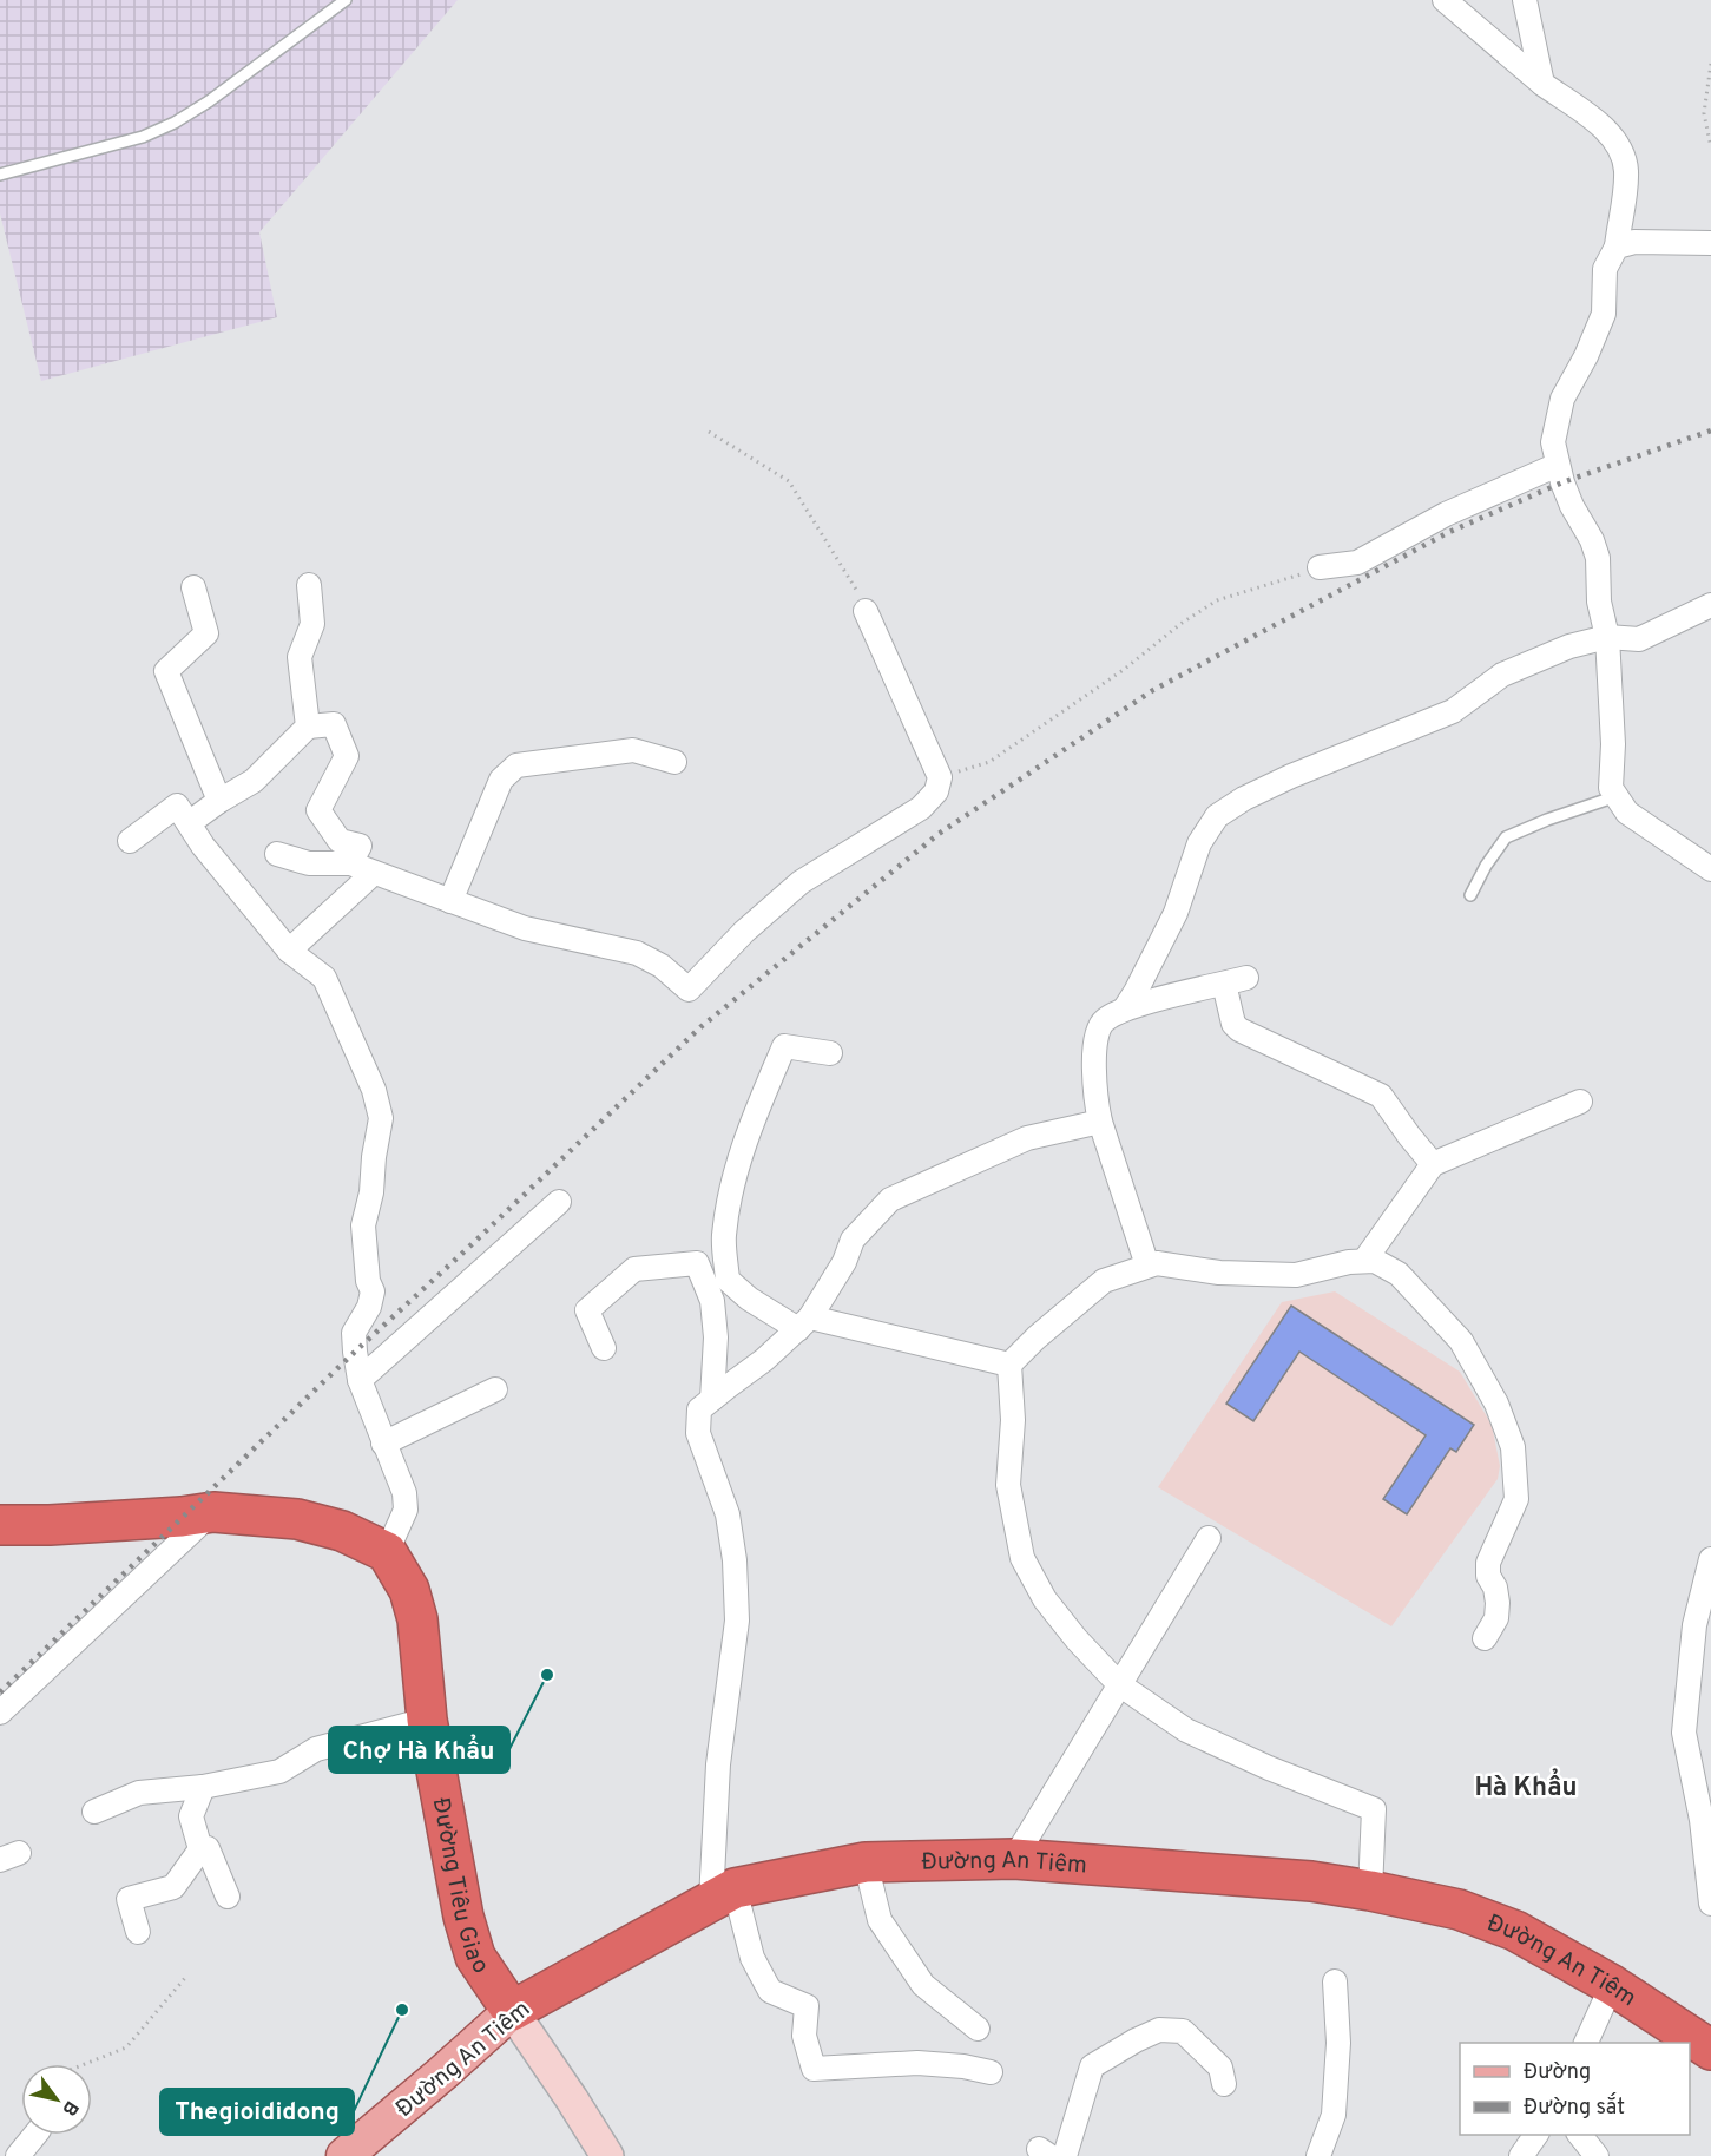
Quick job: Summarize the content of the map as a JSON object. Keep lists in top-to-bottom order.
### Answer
{
  "streets": {
    "highway": ["Đường An Tiêm", "Đường Tiêu Giao"]
  },
  "crossings": [
    ["Đường An Tiêm", "Đường Tiêu Giao"]
  ],
  "districts": ["Hà Khẩu"],
  "places": ["Chợ Hà Khẩu", "Thegioididong"],
  "legend": ["Đường", "Đường sắt"],
  "north": "bottom right"
}
